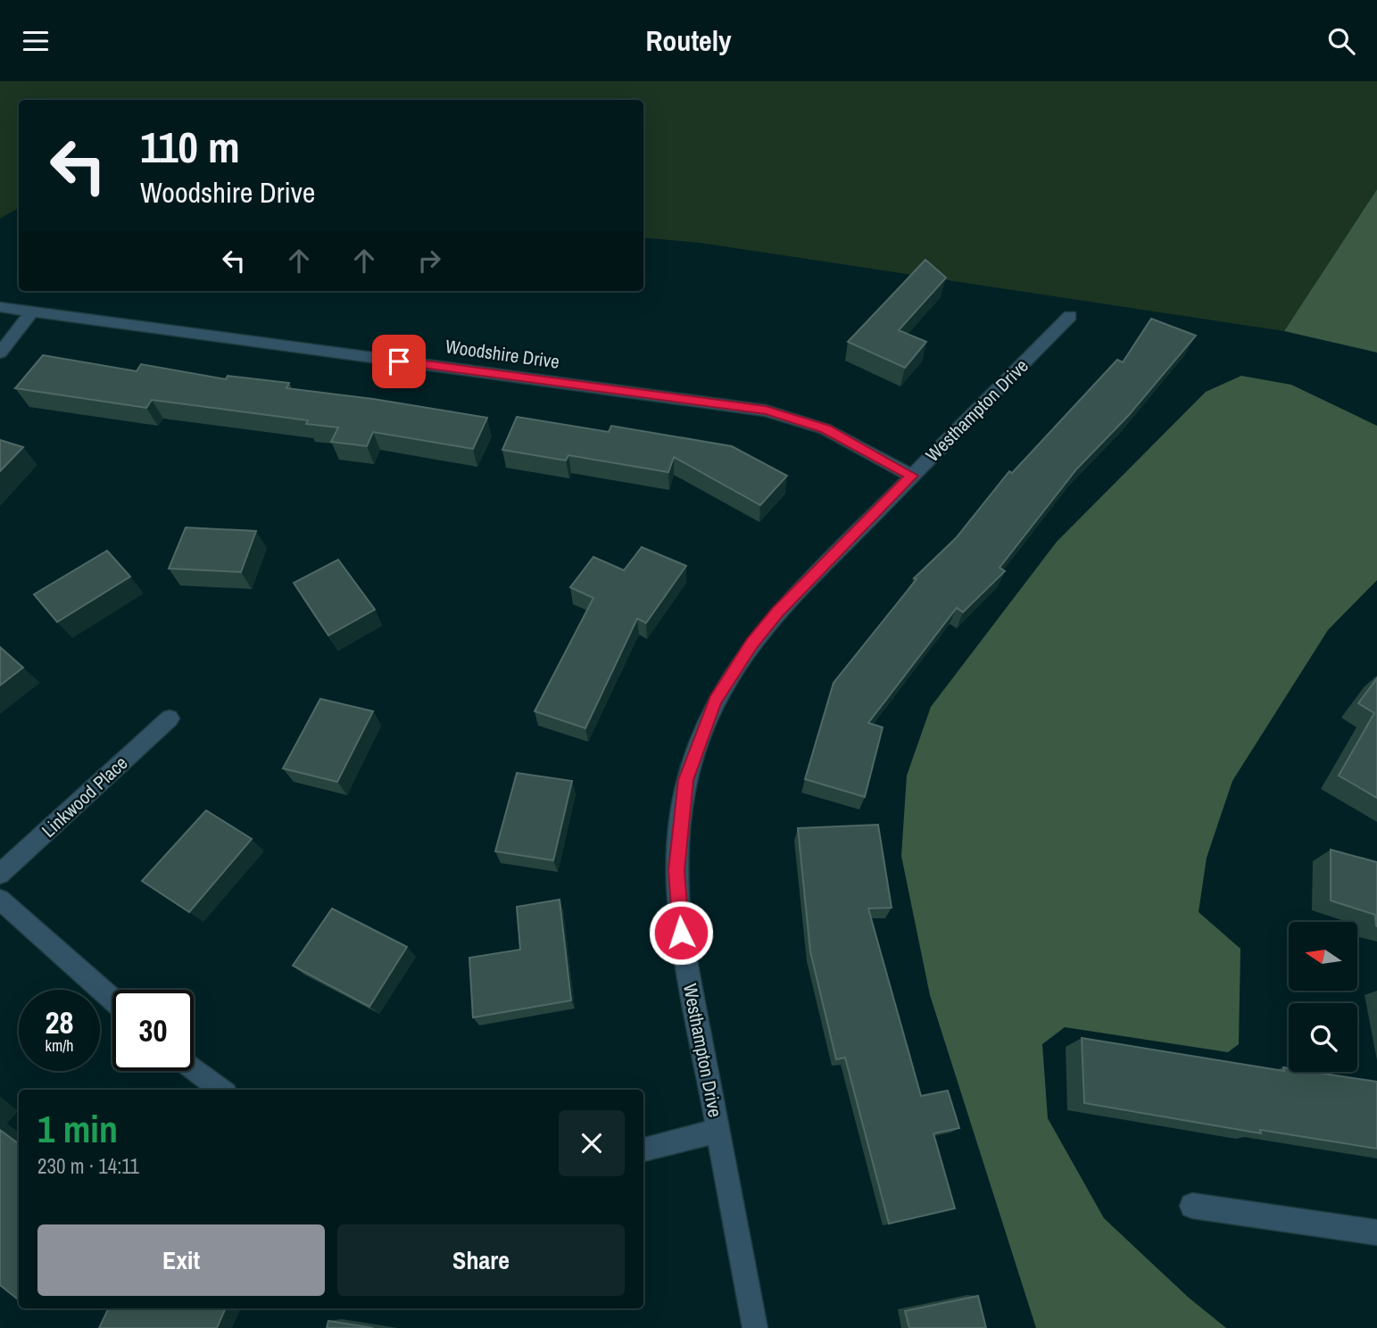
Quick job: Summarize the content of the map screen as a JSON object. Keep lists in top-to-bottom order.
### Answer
{
  "streets": {
    "street": ["Woodshire Drive", "Westhampton Drive", "Linkwood Place"]
  },
  "crossings": [
    ["Woodshire Drive", "Westhampton Drive"]
  ],
  "north": "left",
  "page": {
    "header": "Routely",
    "turn": ["110 m", "Woodshire Drive"],
    "speed": "28 km/h",
    "limit": "30",
    "heading": ["1 min", "230 m · 14:11"],
    "buttons": ["Exit", "Share"]
  }
}
